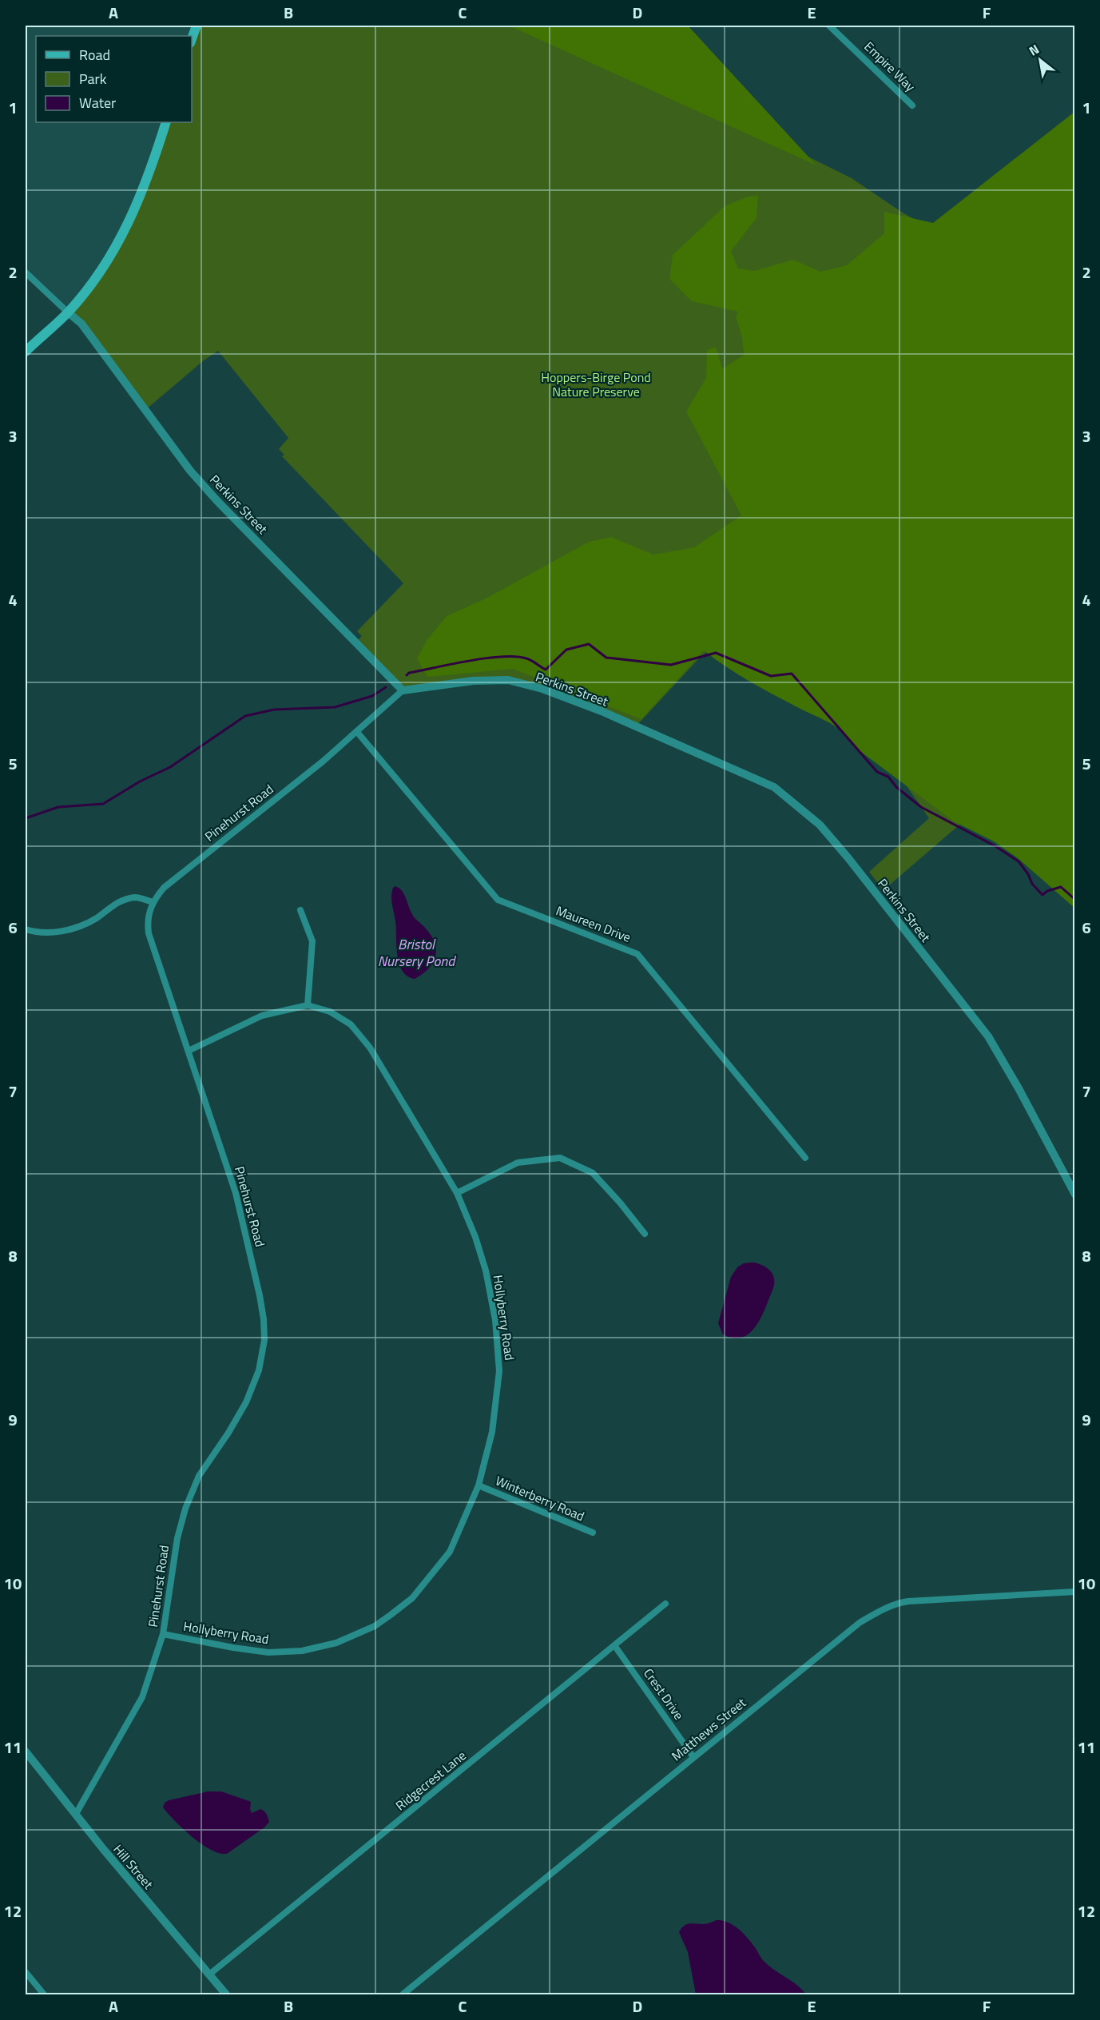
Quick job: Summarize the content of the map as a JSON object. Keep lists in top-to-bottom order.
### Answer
{
  "streets": {
    "street": [
      "Empire Way",
      "Perkins Street",
      "Pinehurst Road",
      "Maureen Drive",
      "Hollyberry Road",
      "Winterberry Road",
      "Crest Drive",
      "Matthews Street",
      "Ridgecrest Lane",
      "Hill Street"
    ]
  },
  "crossings": [
    ["Perkins Street", "Pinehurst Road"],
    ["Pinehurst Road", "Maureen Drive"],
    ["Pinehurst Road", "Hollyberry Road"],
    ["Pinehurst Road", "Hill Street"],
    ["Hollyberry Road", "Winterberry Road"],
    ["Crest Drive", "Matthews Street"],
    ["Crest Drive", "Ridgecrest Lane"],
    ["Ridgecrest Lane", "Hill Street"]
  ],
  "water": ["Bristol Nursery Pond"],
  "parks": ["Hoppers-Birge Pond Nature Preserve"],
  "legend": ["Road", "Park", "Water"],
  "north": "top left",
  "grid": {
    "columns": [
      "A",
      "B",
      "C",
      "D",
      "E",
      "F"
    ],
    "rows": [
      "1",
      "2",
      "3",
      "4",
      "5",
      "6",
      "7",
      "8",
      "9",
      "10",
      "11",
      "12"
    ]
  }
}
